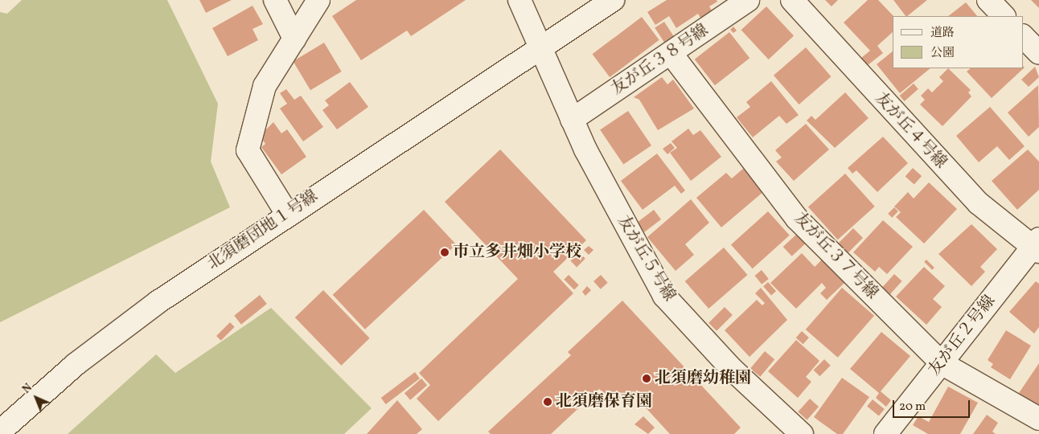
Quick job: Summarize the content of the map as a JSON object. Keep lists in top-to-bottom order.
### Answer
{
  "streets": {
    "street": [
      "友が丘３８号線",
      "友が丘４号線",
      "北須磨団地１号線",
      "友が丘３７号線",
      "友が丘５号線",
      "友が丘２号線"
    ]
  },
  "crossings": [
    ["友が丘３８号線", "友が丘３７号線"],
    ["友が丘３８号線", "友が丘５号線"],
    ["友が丘４号線", "友が丘２号線"],
    ["北須磨団地１号線", "友が丘５号線"],
    ["友が丘３７号線", "友が丘２号線"]
  ],
  "places": ["市立多井畑小学校", "北須磨幼稚園", "北須磨保育園"],
  "legend": ["道路", "公園"],
  "scale_bar": "20 m",
  "north": "top left"
}
